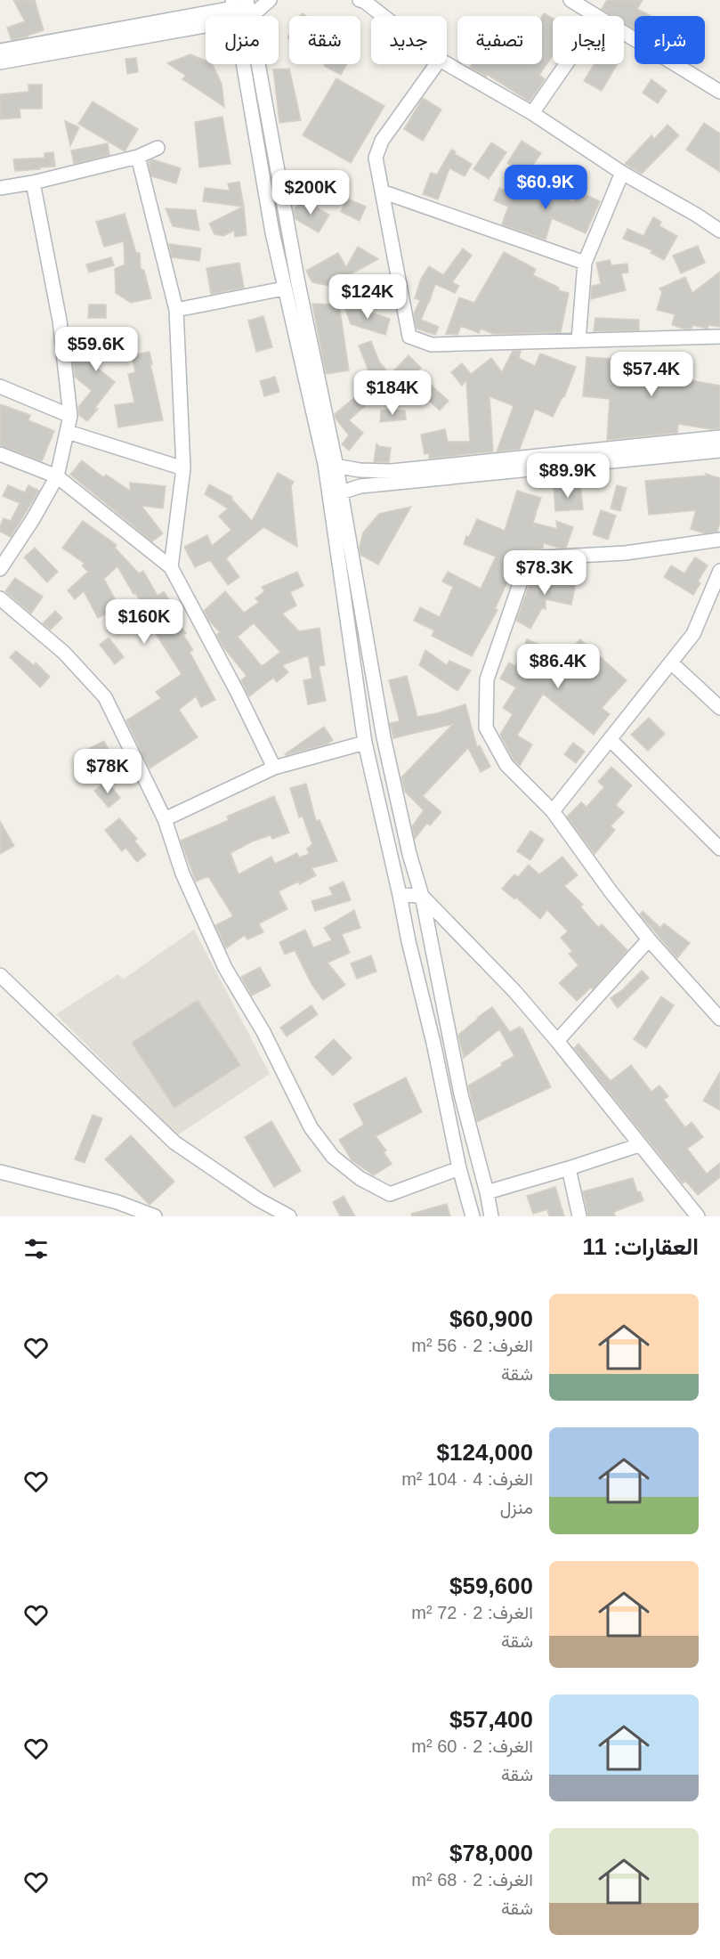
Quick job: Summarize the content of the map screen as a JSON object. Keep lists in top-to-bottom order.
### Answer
{
  "page": {
    "chip": [
      "شراء",
      "إيجار",
      "تصفية",
      "جديد",
      "شقة",
      "منزل"
    ],
    "price": [
      "$60.9K",
      "$200K",
      "$124K",
      "$59.6K",
      "$57.4K",
      "$184K",
      "$89.9K",
      "$78.3K",
      "$160K",
      "$86.4K",
      "$78K"
    ],
    "heading": "العقارات: 11",
    "list": [
      {
        "name": "$60,900",
        "note": "الغرف: 2 · 56 m² · شقة"
      },
      {
        "name": "$124,000",
        "note": "الغرف: 4 · 104 m² · منزل"
      },
      {
        "name": "$59,600",
        "note": "الغرف: 2 · 72 m² · شقة"
      },
      {
        "name": "$57,400",
        "note": "الغرف: 2 · 60 m² · شقة"
      },
      {
        "name": "$78,000",
        "note": "الغرف: 2 · 68 m² · شقة"
      }
    ]
  }
}
